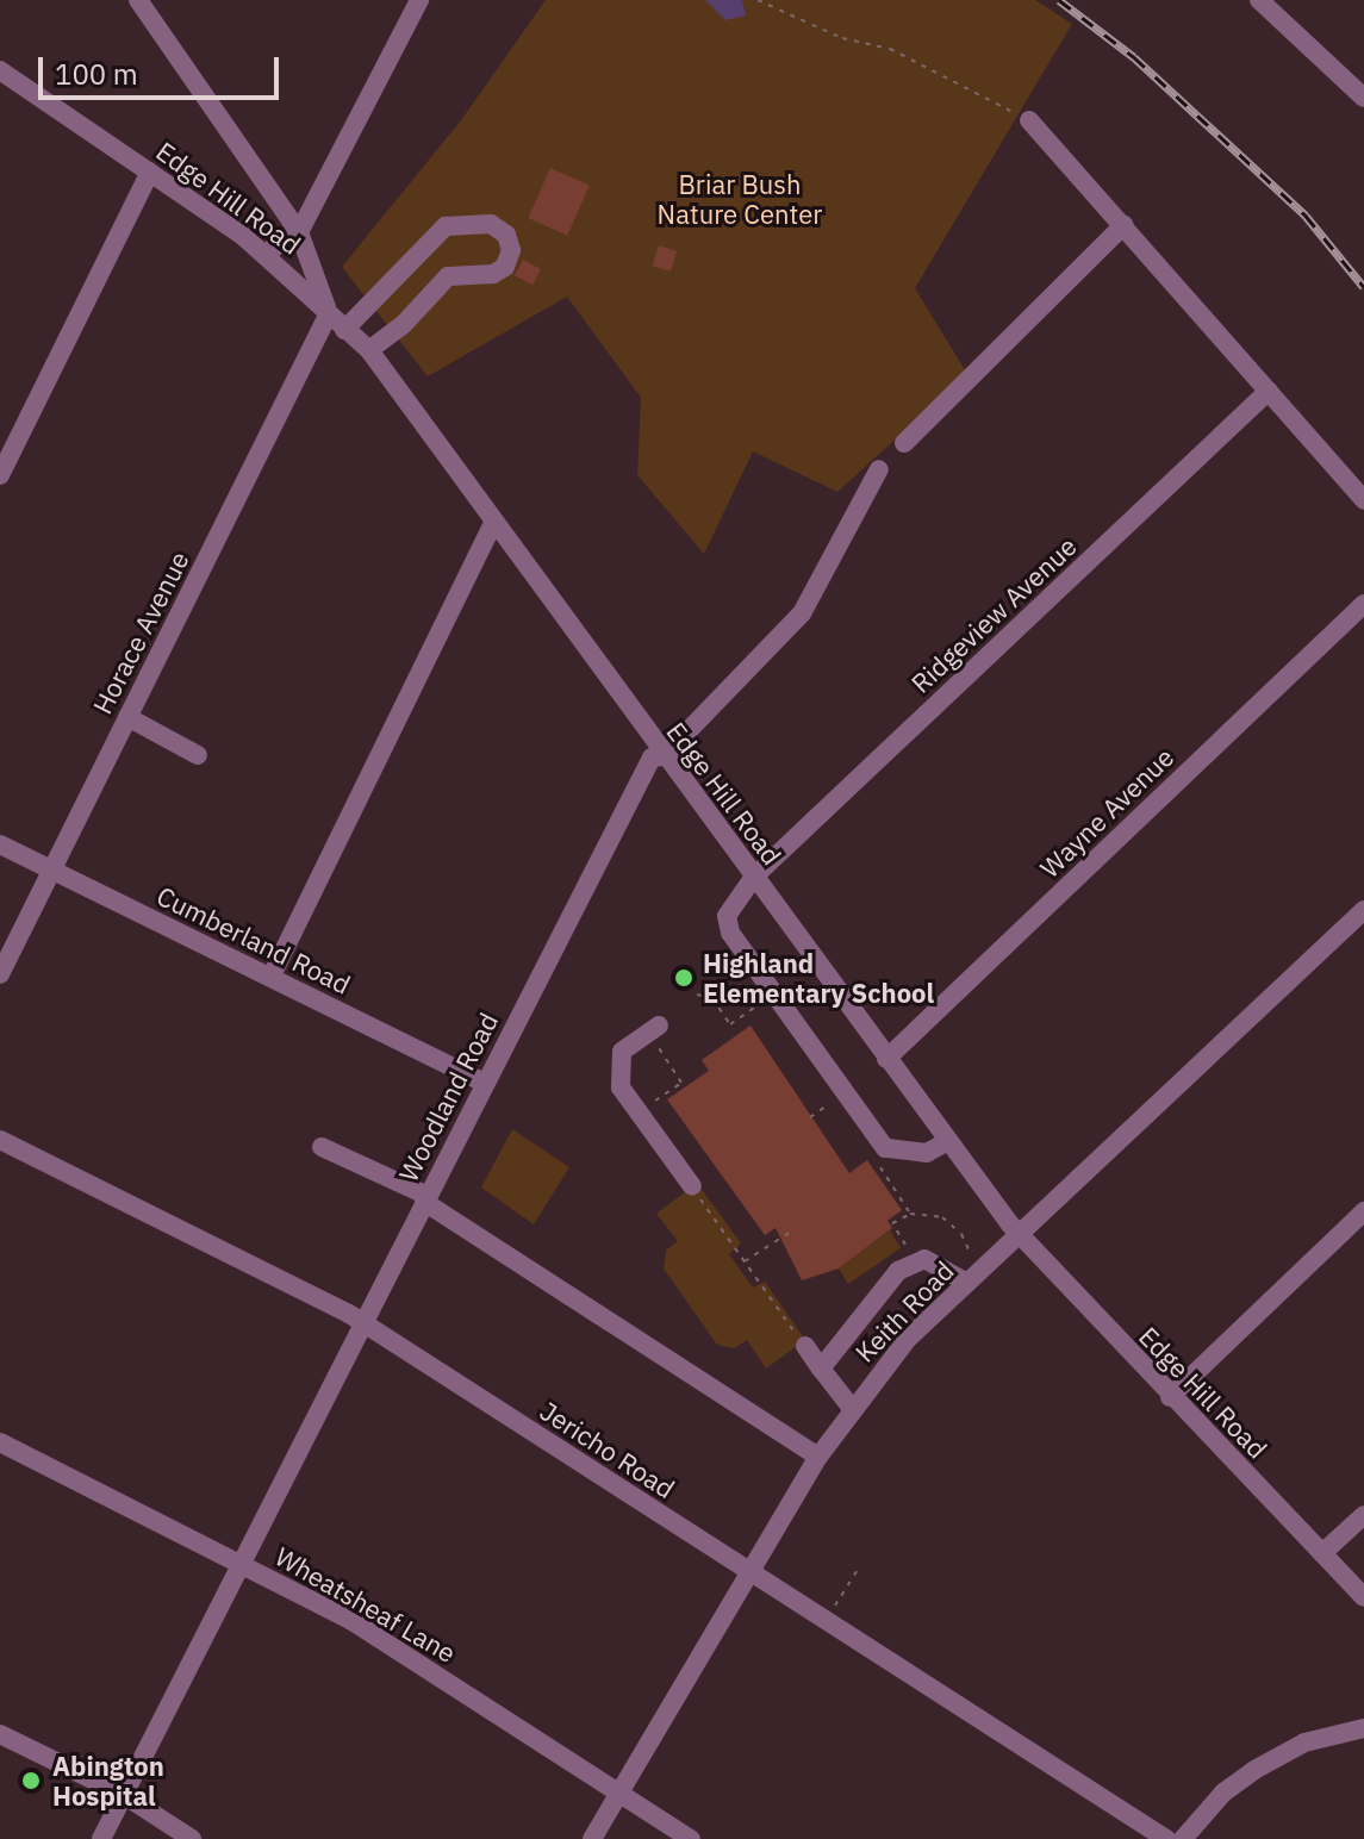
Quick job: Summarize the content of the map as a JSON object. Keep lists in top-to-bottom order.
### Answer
{
  "streets": {
    "street": [
      "Edge Hill Road",
      "Ridgeview Avenue",
      "Horace Avenue",
      "Wayne Avenue",
      "Cumberland Road",
      "Woodland Road",
      "Keith Road",
      "Jericho Road",
      "Wheatsheaf Lane"
    ]
  },
  "crossings": [
    ["Edge Hill Road", "Ridgeview Avenue"],
    ["Edge Hill Road", "Horace Avenue"],
    ["Edge Hill Road", "Wayne Avenue"],
    ["Edge Hill Road", "Woodland Road"],
    ["Edge Hill Road", "Keith Road"],
    ["Horace Avenue", "Cumberland Road"],
    ["Cumberland Road", "Woodland Road"],
    ["Woodland Road", "Jericho Road"],
    ["Woodland Road", "Wheatsheaf Lane"],
    ["Keith Road", "Jericho Road"],
    ["Keith Road", "Wheatsheaf Lane"]
  ],
  "parks": ["Briar Bush Nature Center"],
  "places": ["Highland Elementary School", "Abington Hospital"],
  "scale_bar": "100 m"
}
